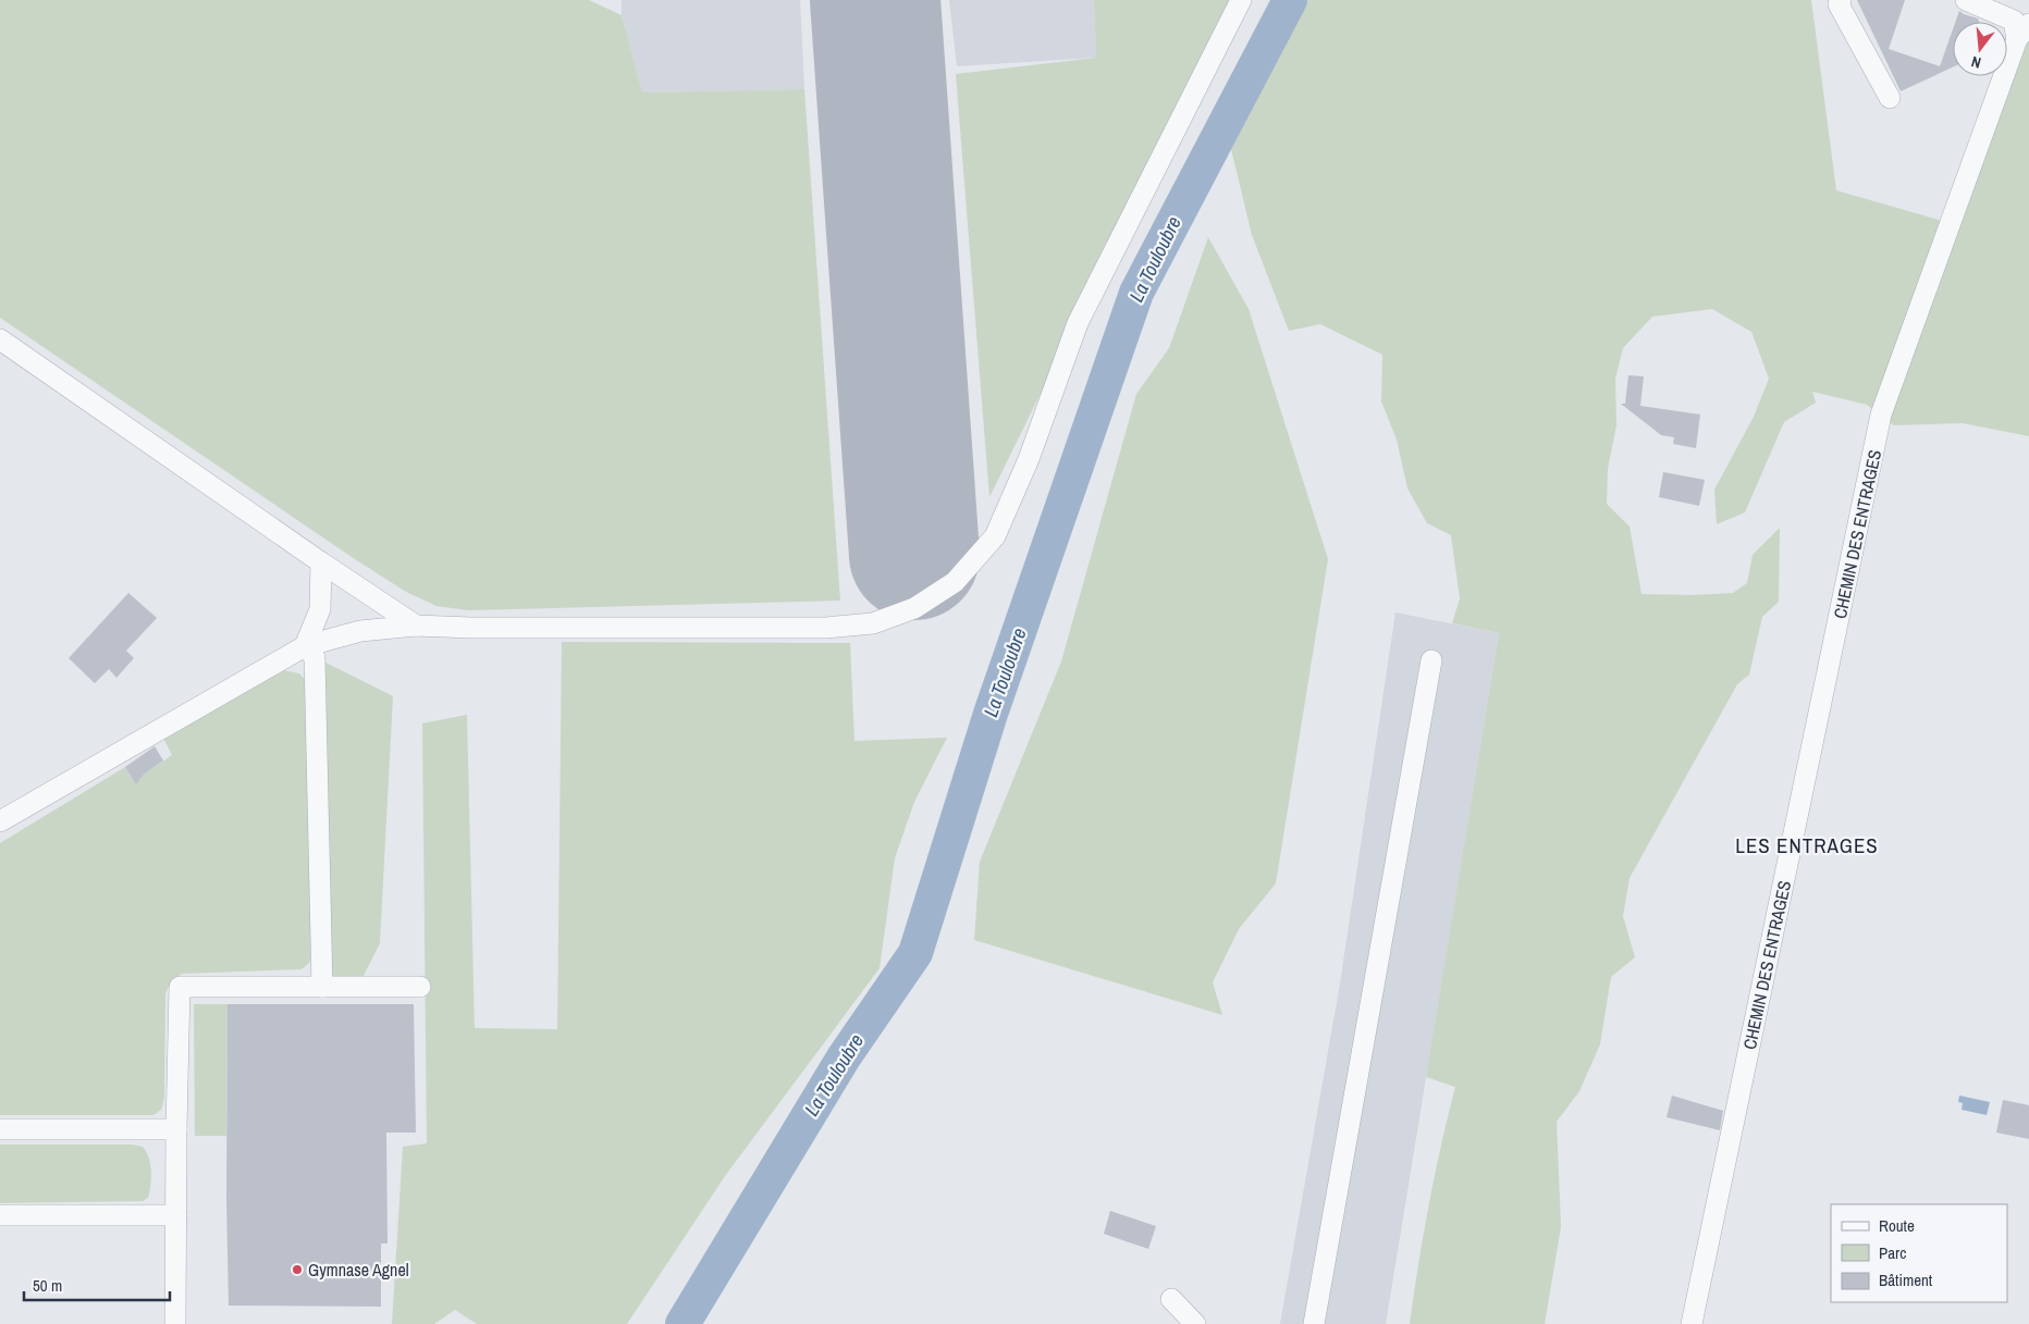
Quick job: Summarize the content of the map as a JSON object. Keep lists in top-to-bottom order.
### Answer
{
  "streets": {
    "street": ["CHEMIN DES ENTRAGES"]
  },
  "districts": ["LES ENTRAGES"],
  "water": ["La Touloubre"],
  "places": ["Gymnase Agnel"],
  "legend": ["Route", "Parc", "Bâtiment"],
  "scale_bar": "50 m",
  "north": "bottom"
}
